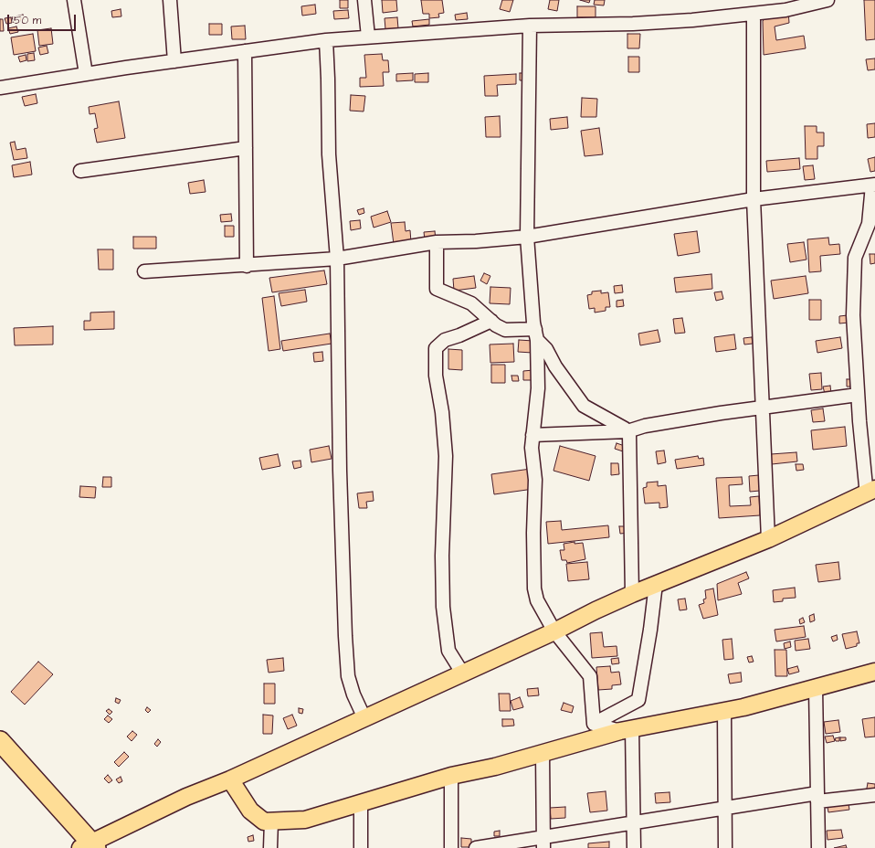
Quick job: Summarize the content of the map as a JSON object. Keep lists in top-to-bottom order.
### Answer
{
  "scale_bar": "50 m"
}
